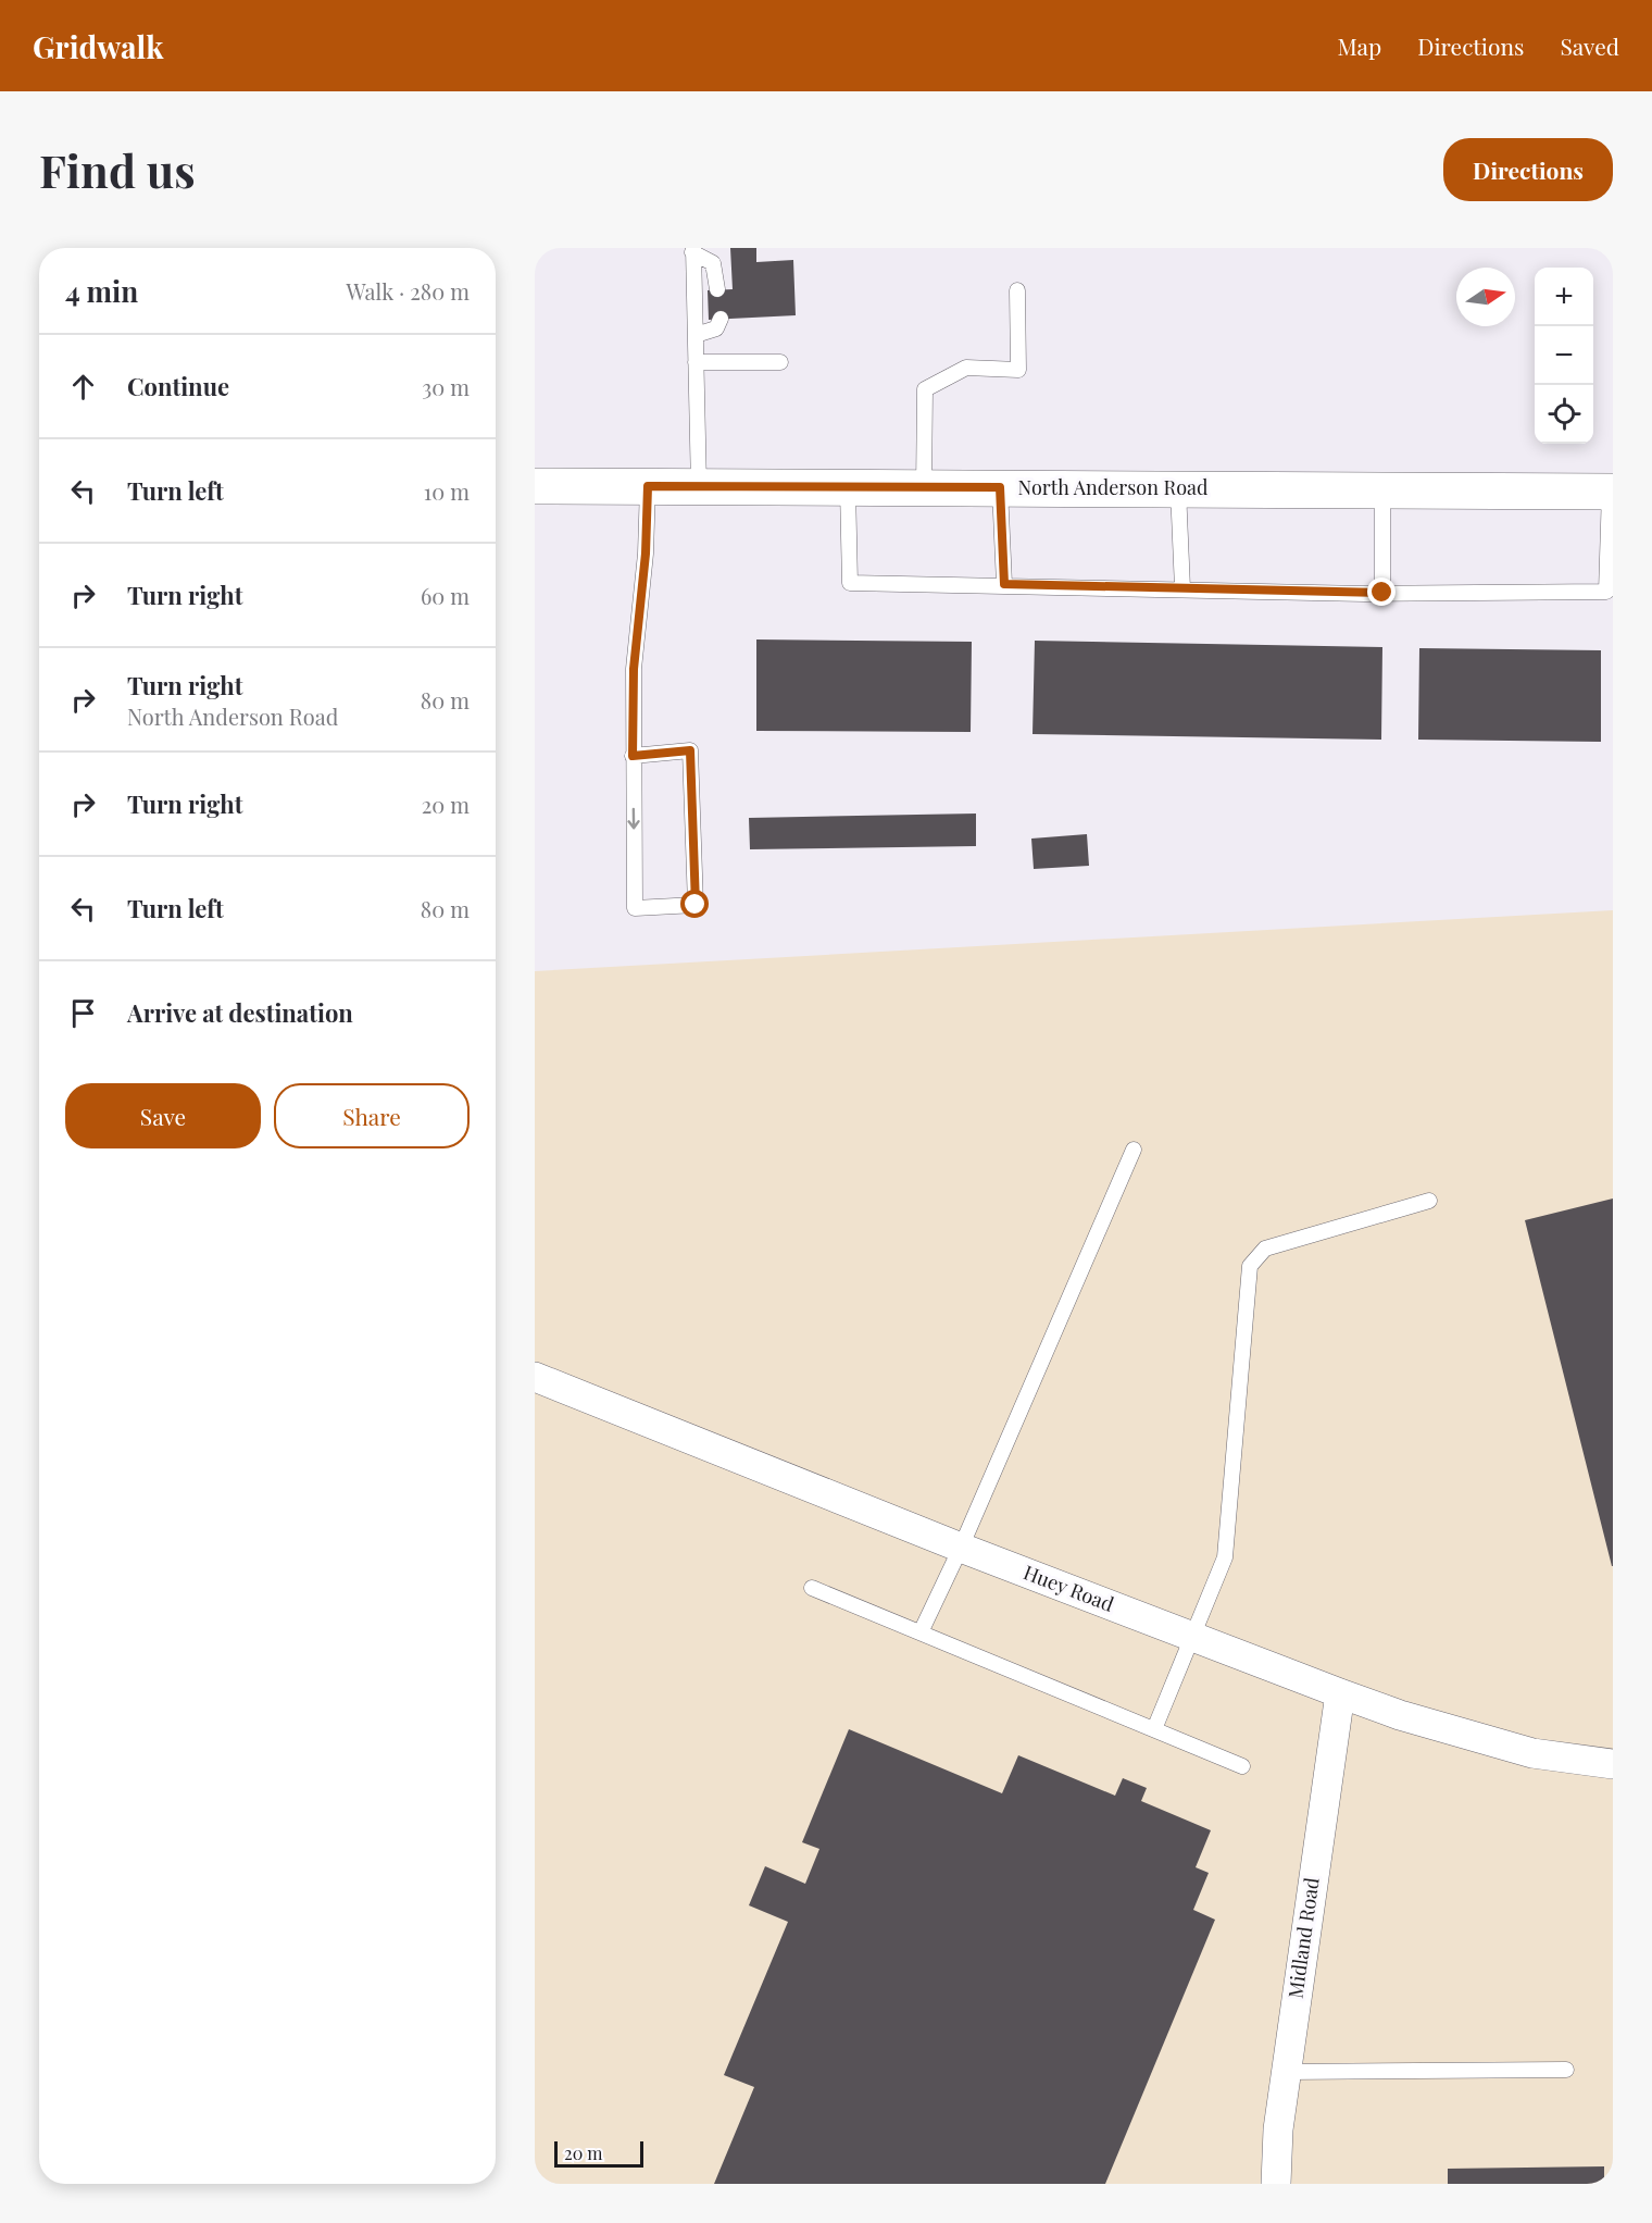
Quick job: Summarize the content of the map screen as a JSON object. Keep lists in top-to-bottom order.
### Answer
{
  "streets": {
    "main road": ["North Anderson Road"],
    "street": ["Huey Road", "Midland Road"]
  },
  "crossings": [
    ["Huey Road", "Midland Road"]
  ],
  "scale_bar": "20 m",
  "north": "right",
  "page": {
    "header": "Gridwalk",
    "nav": ["Map", "Directions", "Saved"],
    "buttons": [
      "Directions",
      ["Save", "Share"]
    ],
    "title": "Find us",
    "heading": ["4 min", "Walk · 280 m"],
    "map_buttons": ["+", "−"],
    "list": [
      ["Continue", "30 m"],
      ["Turn left", "10 m"],
      ["Turn right", "60 m"],
      ["Turn right", "North Anderson Road", "80 m"],
      ["Turn right", "20 m"],
      ["Turn left", "80 m"],
      "Arrive at destination"
    ],
    "scale": "20 m"
  }
}
